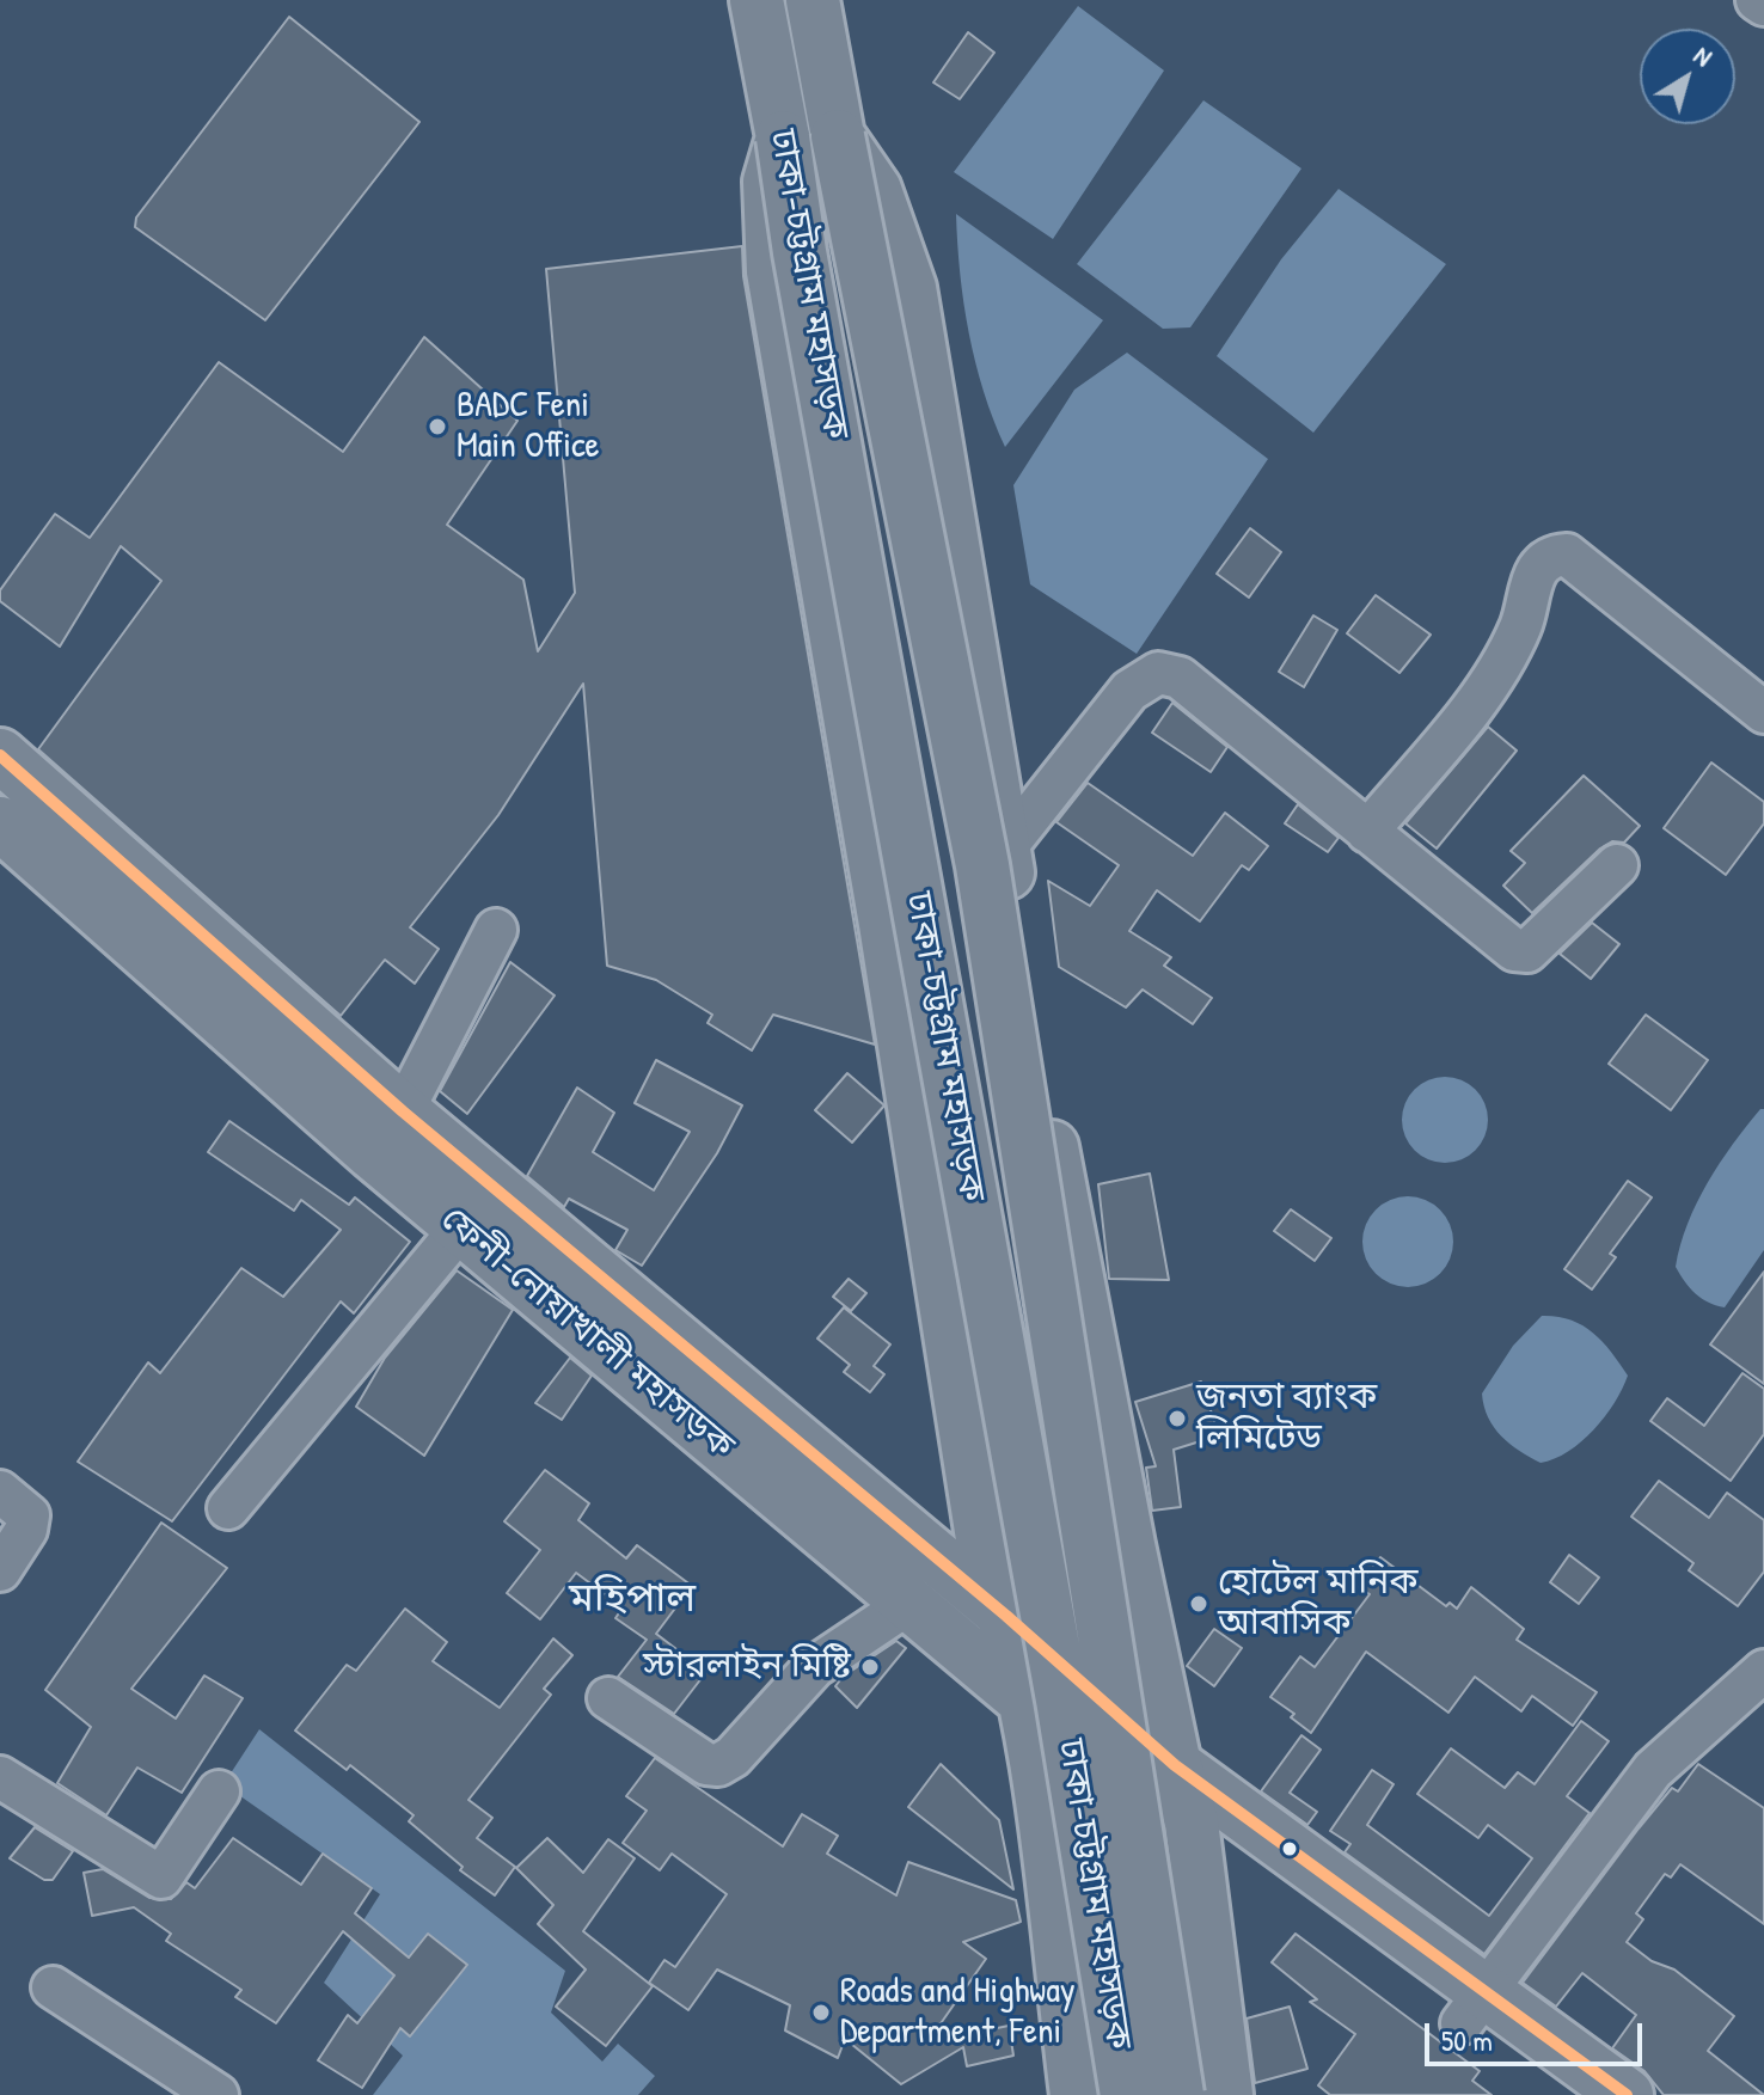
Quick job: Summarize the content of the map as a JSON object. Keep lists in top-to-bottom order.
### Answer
{
  "streets": {
    "main road": ["ঢাকা-চট্টগ্রাম মহাসড়ক", "ফেনী-নোয়াখালী মহাসড়ক"]
  },
  "districts": ["মহিপাল"],
  "places": [
    "BADC Feni Main Office",
    "জনতা ব্যাংক লিমিটেড",
    "হোটেল মানিক আবাসিক",
    "স্টারলাইন মিষ্টি",
    "Roads and Highway Department, Feni"
  ],
  "scale_bar": "50 m",
  "north": "top right"
}
